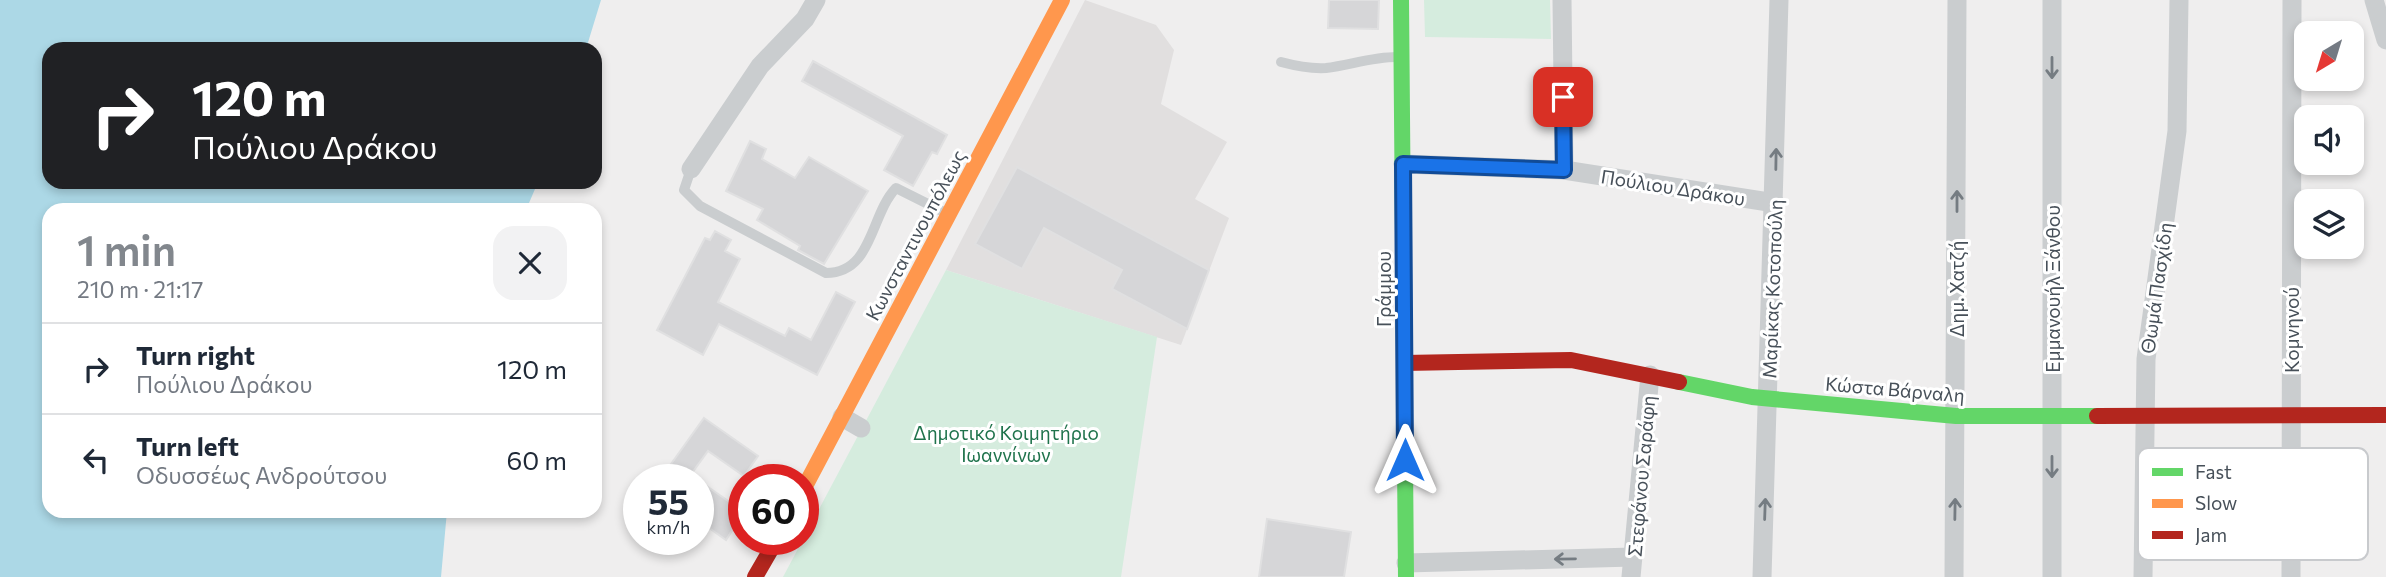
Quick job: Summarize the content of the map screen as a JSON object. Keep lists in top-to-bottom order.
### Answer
{
  "streets": {
    "main road": ["Κωνσταντινουπόλεως", "Γράμμου", "Κώστα Βάρναλη"],
    "street": [
      "Πούλιου Δράκου",
      "Θωμά Πασχίδη",
      "Μαρίκας Κοτοπούλη",
      "Δημ. Χατζή",
      "Εμμανουήλ Ξάνθου",
      "Κομνηνού",
      "Στεφάνου Σαράφη"
    ]
  },
  "crossings": [
    ["Πούλιου Δράκου", "Γράμμου"],
    ["Πούλιου Δράκου", "Μαρίκας Κοτοπούλη"],
    ["Θωμά Πασχίδη", "Κώστα Βάρναλη"],
    ["Γράμμου", "Κώστα Βάρναλη"],
    ["Μαρίκας Κοτοπούλη", "Κώστα Βάρναλη"],
    ["Δημ. Χατζή", "Κώστα Βάρναλη"],
    ["Εμμανουήλ Ξάνθου", "Κώστα Βάρναλη"],
    ["Κομνηνού", "Κώστα Βάρναλη"],
    ["Κώστα Βάρναλη", "Στεφάνου Σαράφη"]
  ],
  "one_way": ["Μαρίκας Κοτοπούλη", "Δημ. Χατζή", "Εμμανουήλ Ξάνθου"],
  "parks": ["Δημοτικό Κοιμητήριο Ιωαννίνων"],
  "legend": ["Fast", "Slow", "Jam"],
  "north": "bottom left",
  "page": {
    "turn": ["120 m", "Πούλιου Δράκου"],
    "heading": ["1 min", "210 m · 21:17"],
    "list": [
      {
        "name": "Turn right",
        "note": "Πούλιου Δράκου",
        "value": "120 m"
      },
      {
        "name": "Turn left",
        "note": "Οδυσσέως Ανδρούτσου",
        "value": "60 m"
      }
    ],
    "speed": "55 km/h",
    "limit": "60"
  }
}
